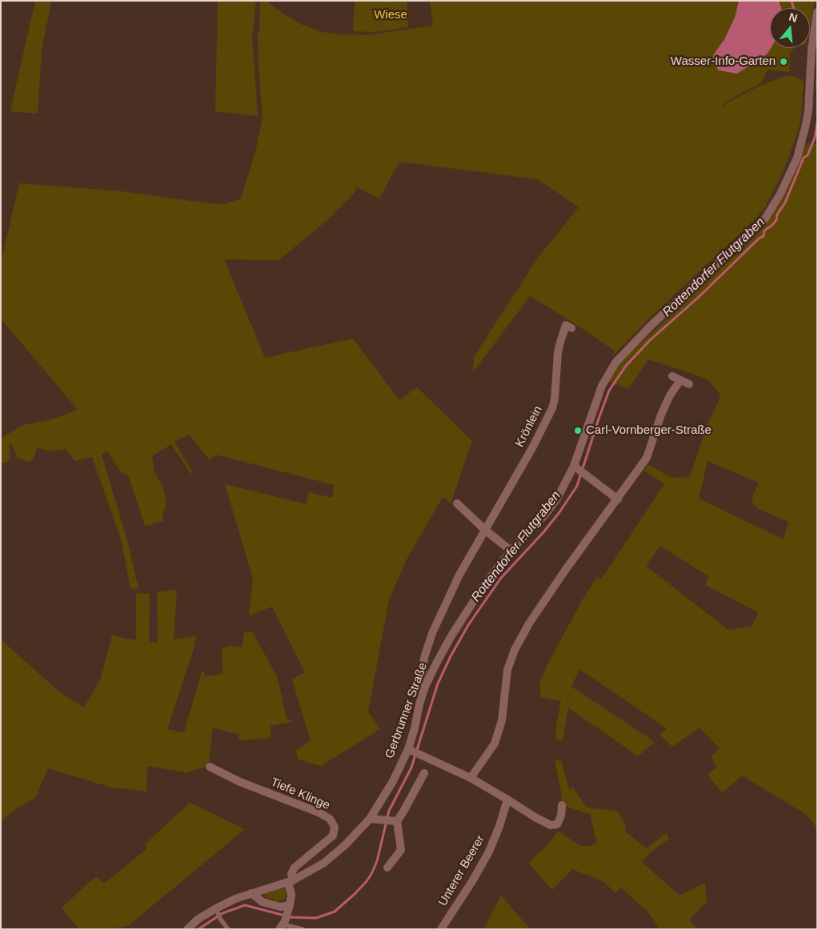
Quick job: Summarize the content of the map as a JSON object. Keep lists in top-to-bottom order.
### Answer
{
  "streets": {
    "street": [
      "Krönlein",
      "Gerbrunner Straße",
      "Tiefe Klinge",
      "Unterer Beerer"
    ]
  },
  "crossings": [
    ["Krönlein", "Gerbrunner Straße"],
    ["Gerbrunner Straße", "Tiefe Klinge"]
  ],
  "water": ["Rottendorfer Flutgraben"],
  "parks": ["Wiese"],
  "places": ["Wasser-Info-Garten", "Carl-Vornberger-Straße"],
  "north": "top"
}
